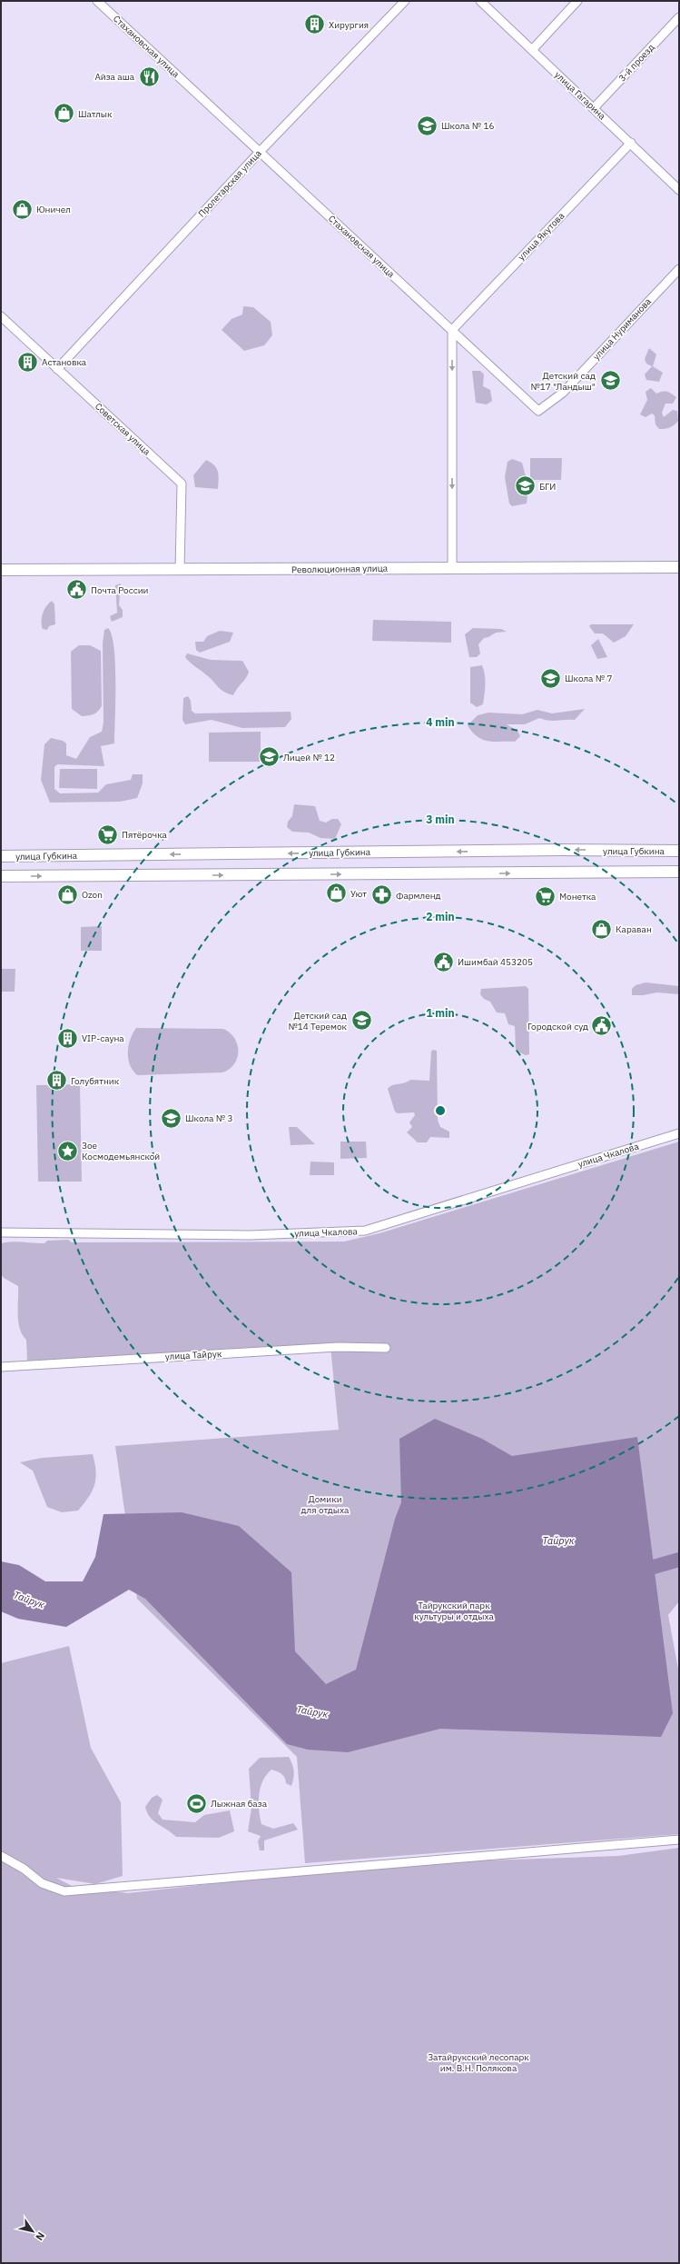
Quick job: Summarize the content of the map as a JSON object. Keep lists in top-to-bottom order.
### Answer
{
  "streets": {
    "main road": ["Революционная улица", "улица Губкина"],
    "street": [
      "Стахановская улица",
      "3-й проезд",
      "улица Гагарина",
      "Пролетарская улица",
      "улица Якутова",
      "улица Нуриманова",
      "Советская улица",
      "улица Чкалова",
      "улица Тайрук"
    ]
  },
  "crossings": [
    ["Стахановская улица", "Пролетарская улица"],
    ["Стахановская улица", "улица Якутова"],
    ["Стахановская улица", "улица Нуриманова"],
    ["3-й проезд", "улица Гагарина"],
    ["улица Гагарина", "улица Якутова"],
    ["Пролетарская улица", "Советская улица"],
    ["улица Якутова", "улица Нуриманова"],
    ["Советская улица", "Революционная улица"]
  ],
  "water": ["Тайрук"],
  "parks": ["Домики для отдыха", "Тайрукский парк культуры и отдыха", "Затайрукский лесопарк им. В.Н. Полякова"],
  "places": {
    "building": [
      "Хирургия",
      "Астановка",
      "VIP-сауна",
      "Голубятник"
    ],
    "restaurant": ["Айза аша"],
    "shop": [
      "Шатлык",
      "Юничел",
      "Уют",
      "Ozon",
      "Караван"
    ],
    "school or university": [
      "Школа № 16",
      "Детский сад №17 \"Ландыш\"",
      "БГИ",
      "Школа № 7",
      "Лицей № 12",
      "Детский сад №14 Теремок",
      "Школа № 3"
    ],
    "public building": ["Почта России", "Ишимбай 453205", "Городской суд"],
    "supermarket": ["Пятёрочка", "Монетка"],
    "pharmacy": ["Фармленд"],
    "place": ["Зое Космодемьянской"],
    "sports": ["Лыжная база"]
  },
  "north": "bottom right",
  "rings": [
    "4 min",
    "3 min",
    "2 min",
    "1 min"
  ]
}
